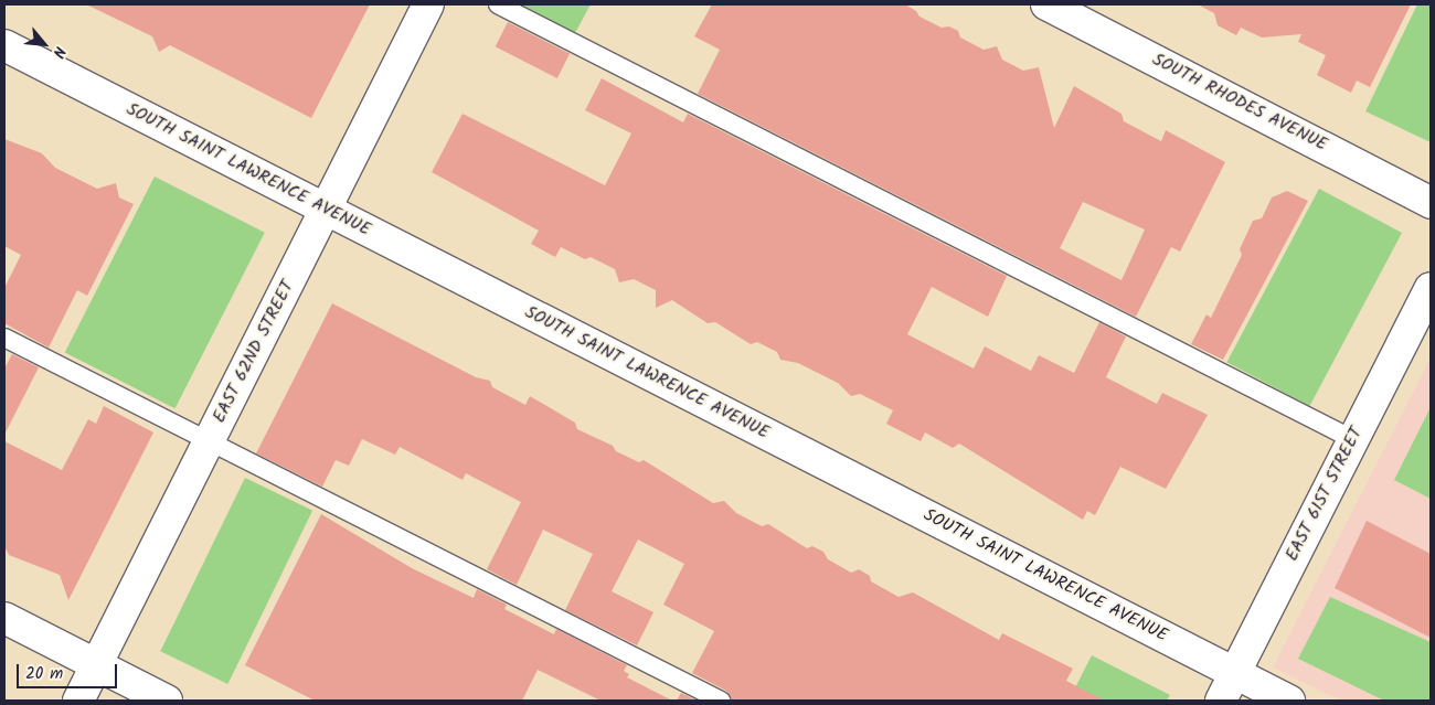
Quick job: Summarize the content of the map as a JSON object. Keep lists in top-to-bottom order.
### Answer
{
  "streets": {
    "street": [
      "SOUTH RHODES AVENUE",
      "SOUTH SAINT LAWRENCE AVENUE",
      "EAST 62ND STREET",
      "EAST 61ST STREET"
    ]
  },
  "crossings": [
    ["SOUTH SAINT LAWRENCE AVENUE", "EAST 62ND STREET"],
    ["SOUTH SAINT LAWRENCE AVENUE", "EAST 61ST STREET"]
  ],
  "scale_bar": "20 m",
  "north": "bottom right"
}
